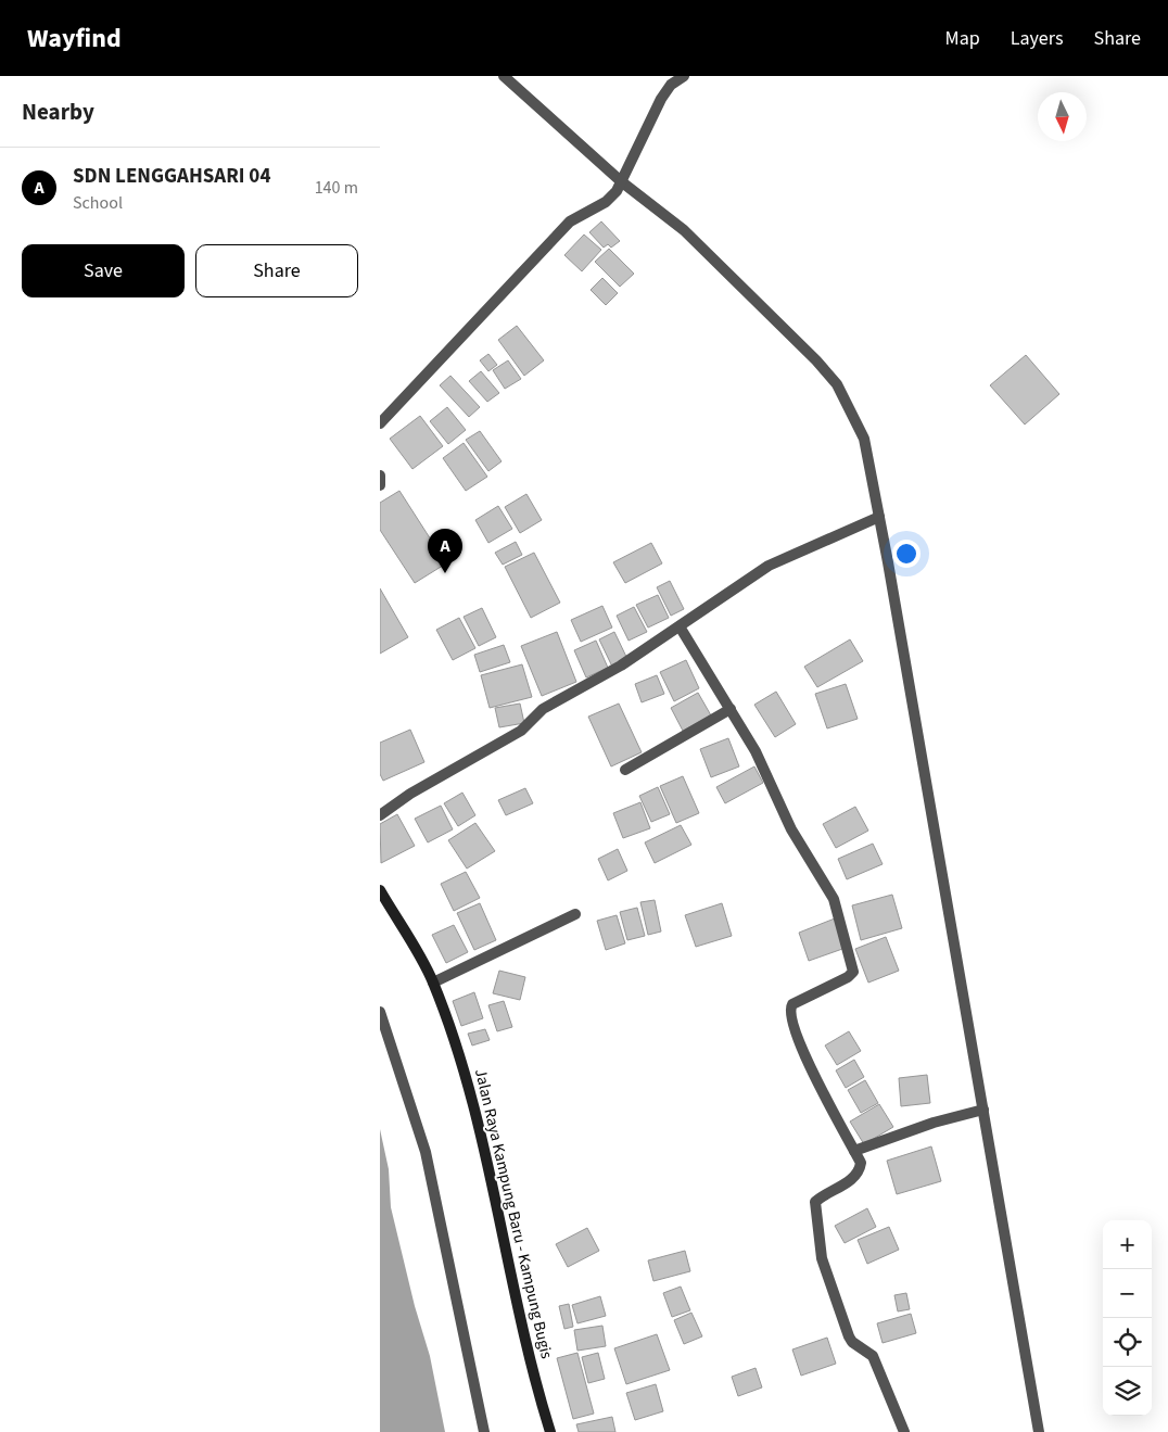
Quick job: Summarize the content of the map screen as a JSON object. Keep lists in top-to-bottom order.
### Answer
{
  "streets": {
    "street": ["Jalan Raya Kampung Baru - Kampung Bugis"]
  },
  "north": "bottom",
  "page": {
    "header": "Wayfind",
    "nav": ["Map", "Layers", "Share"],
    "heading": "Nearby",
    "list": [
      {
        "mark": "A",
        "name": "SDN LENGGAHSARI 04",
        "note": "School",
        "value": "140 m"
      }
    ],
    "buttons": ["Save", "Share"],
    "pins": "A",
    "map_buttons": ["+", "−"]
  }
}
